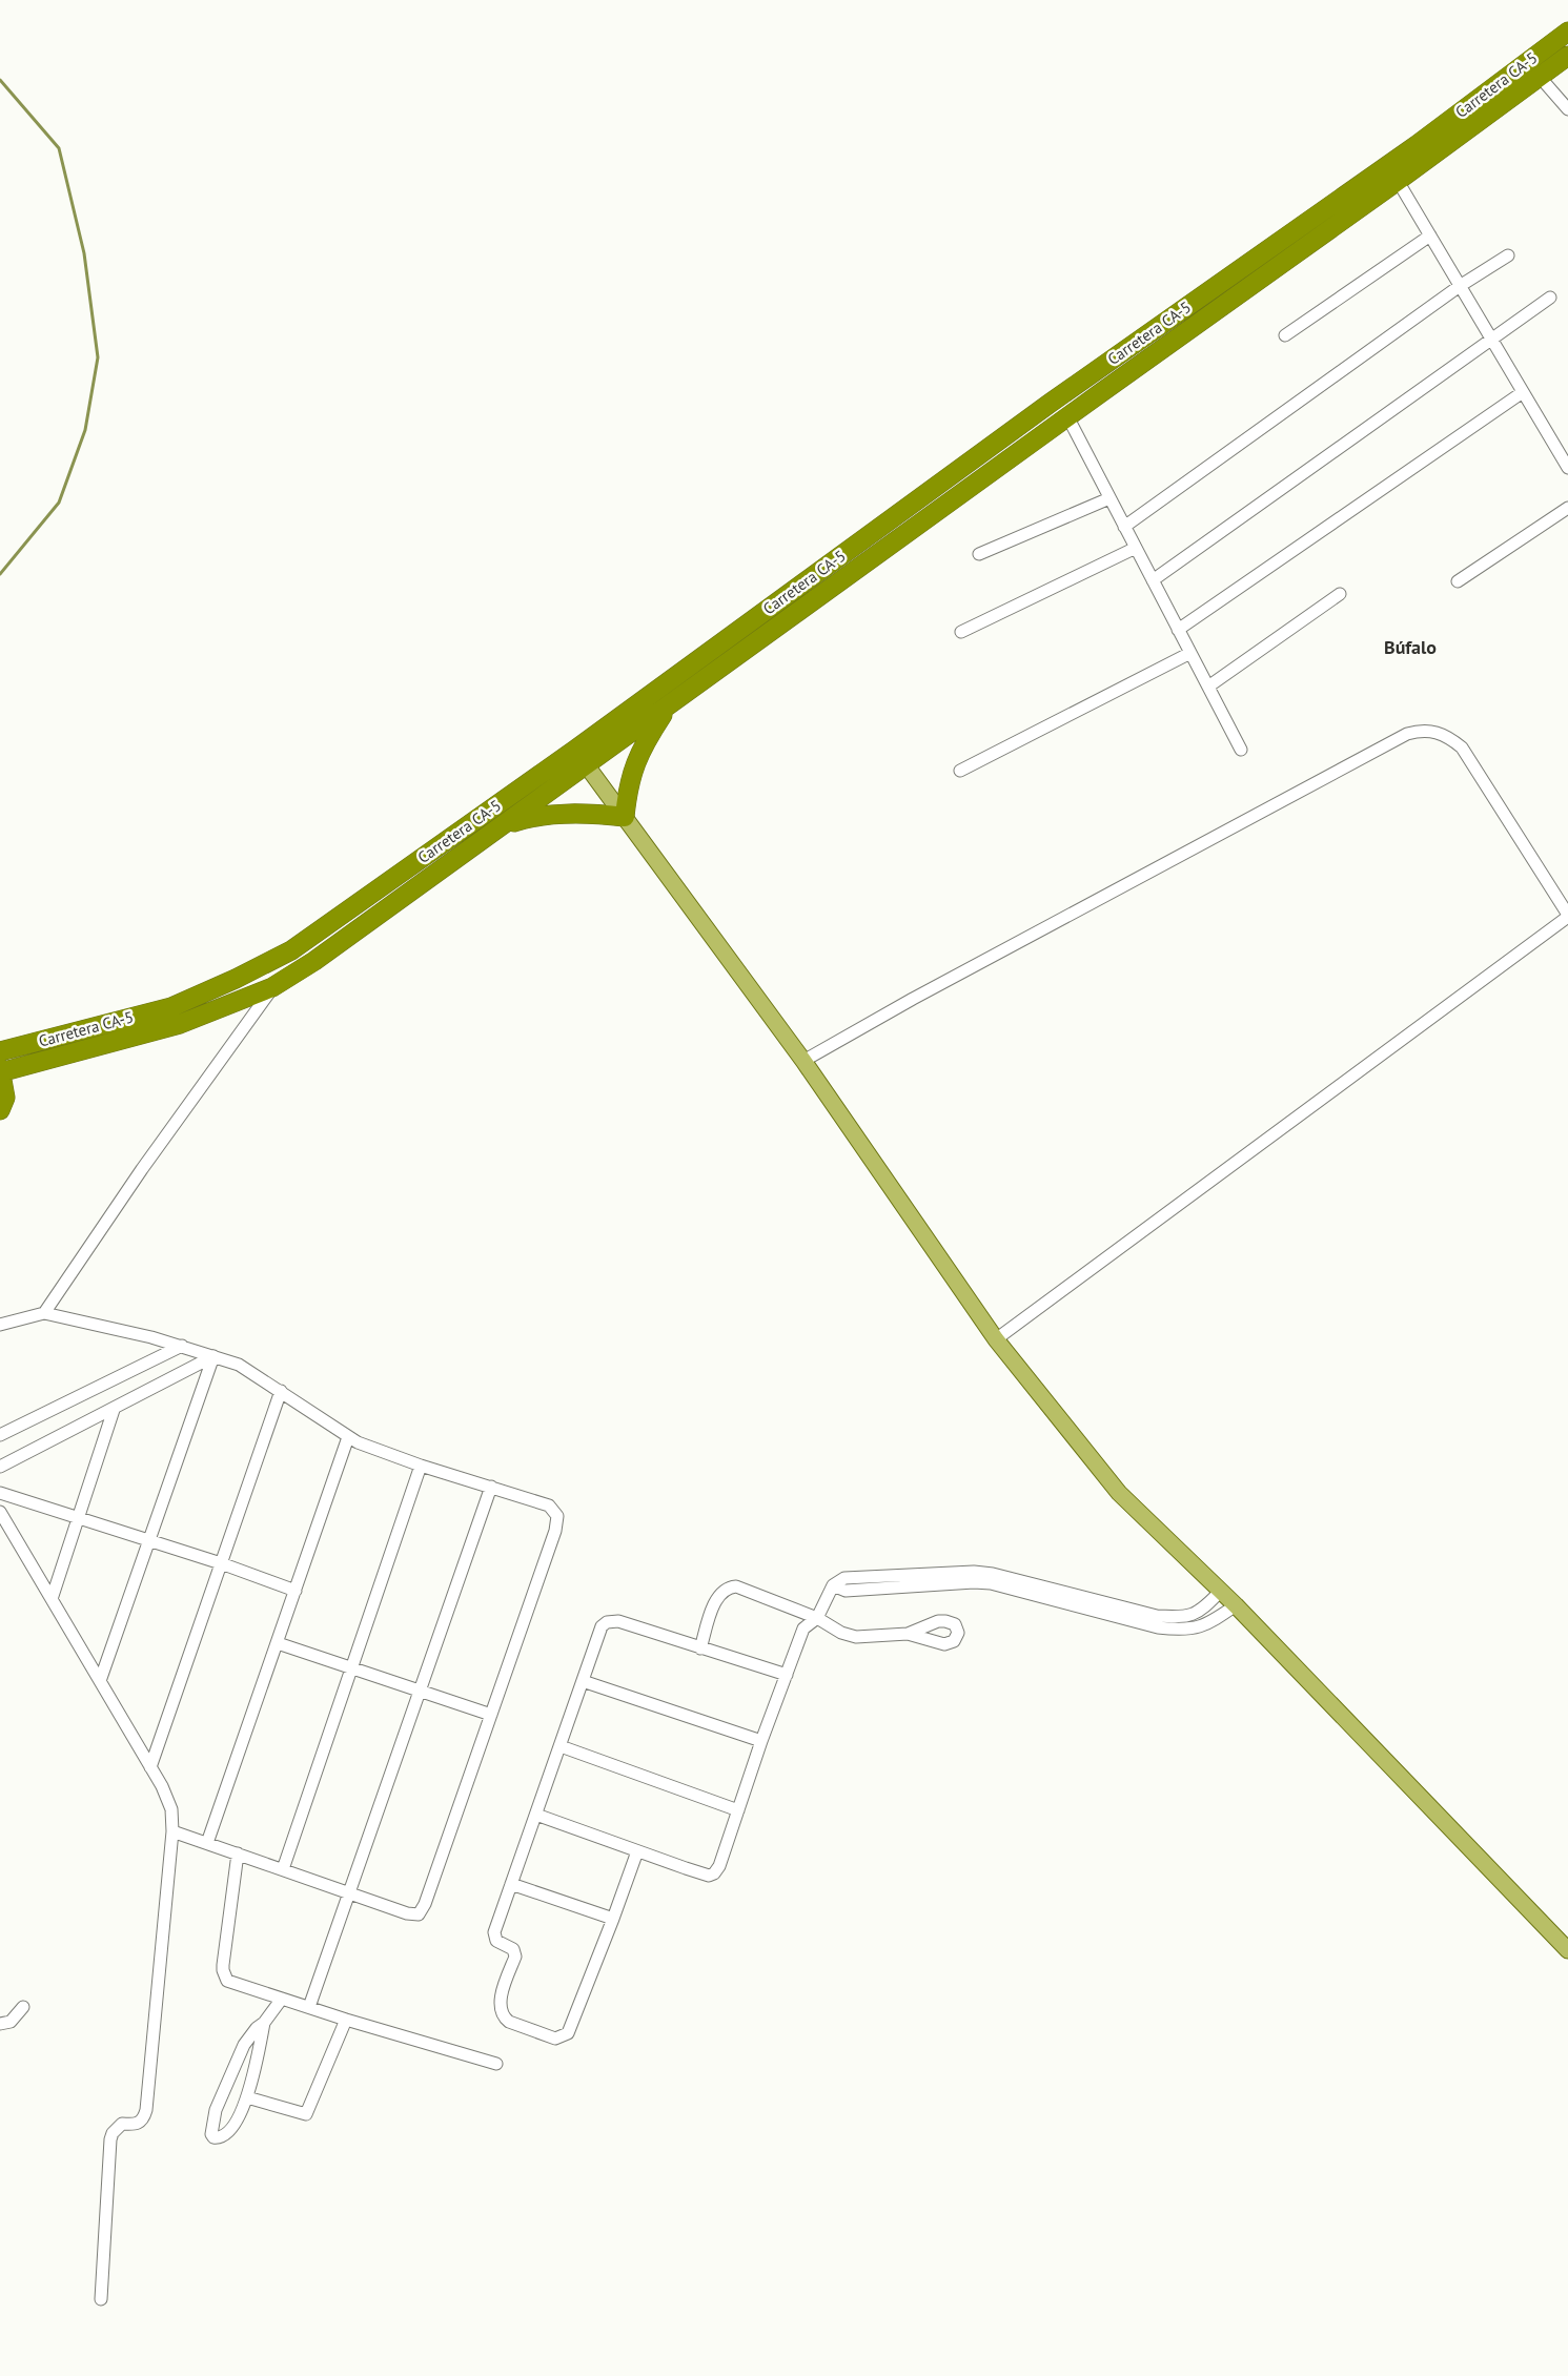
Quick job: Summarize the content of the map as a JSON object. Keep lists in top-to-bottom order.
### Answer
{
  "streets": {
    "highway": ["Carretera CA-5"]
  },
  "districts": ["Búfalo"]
}
